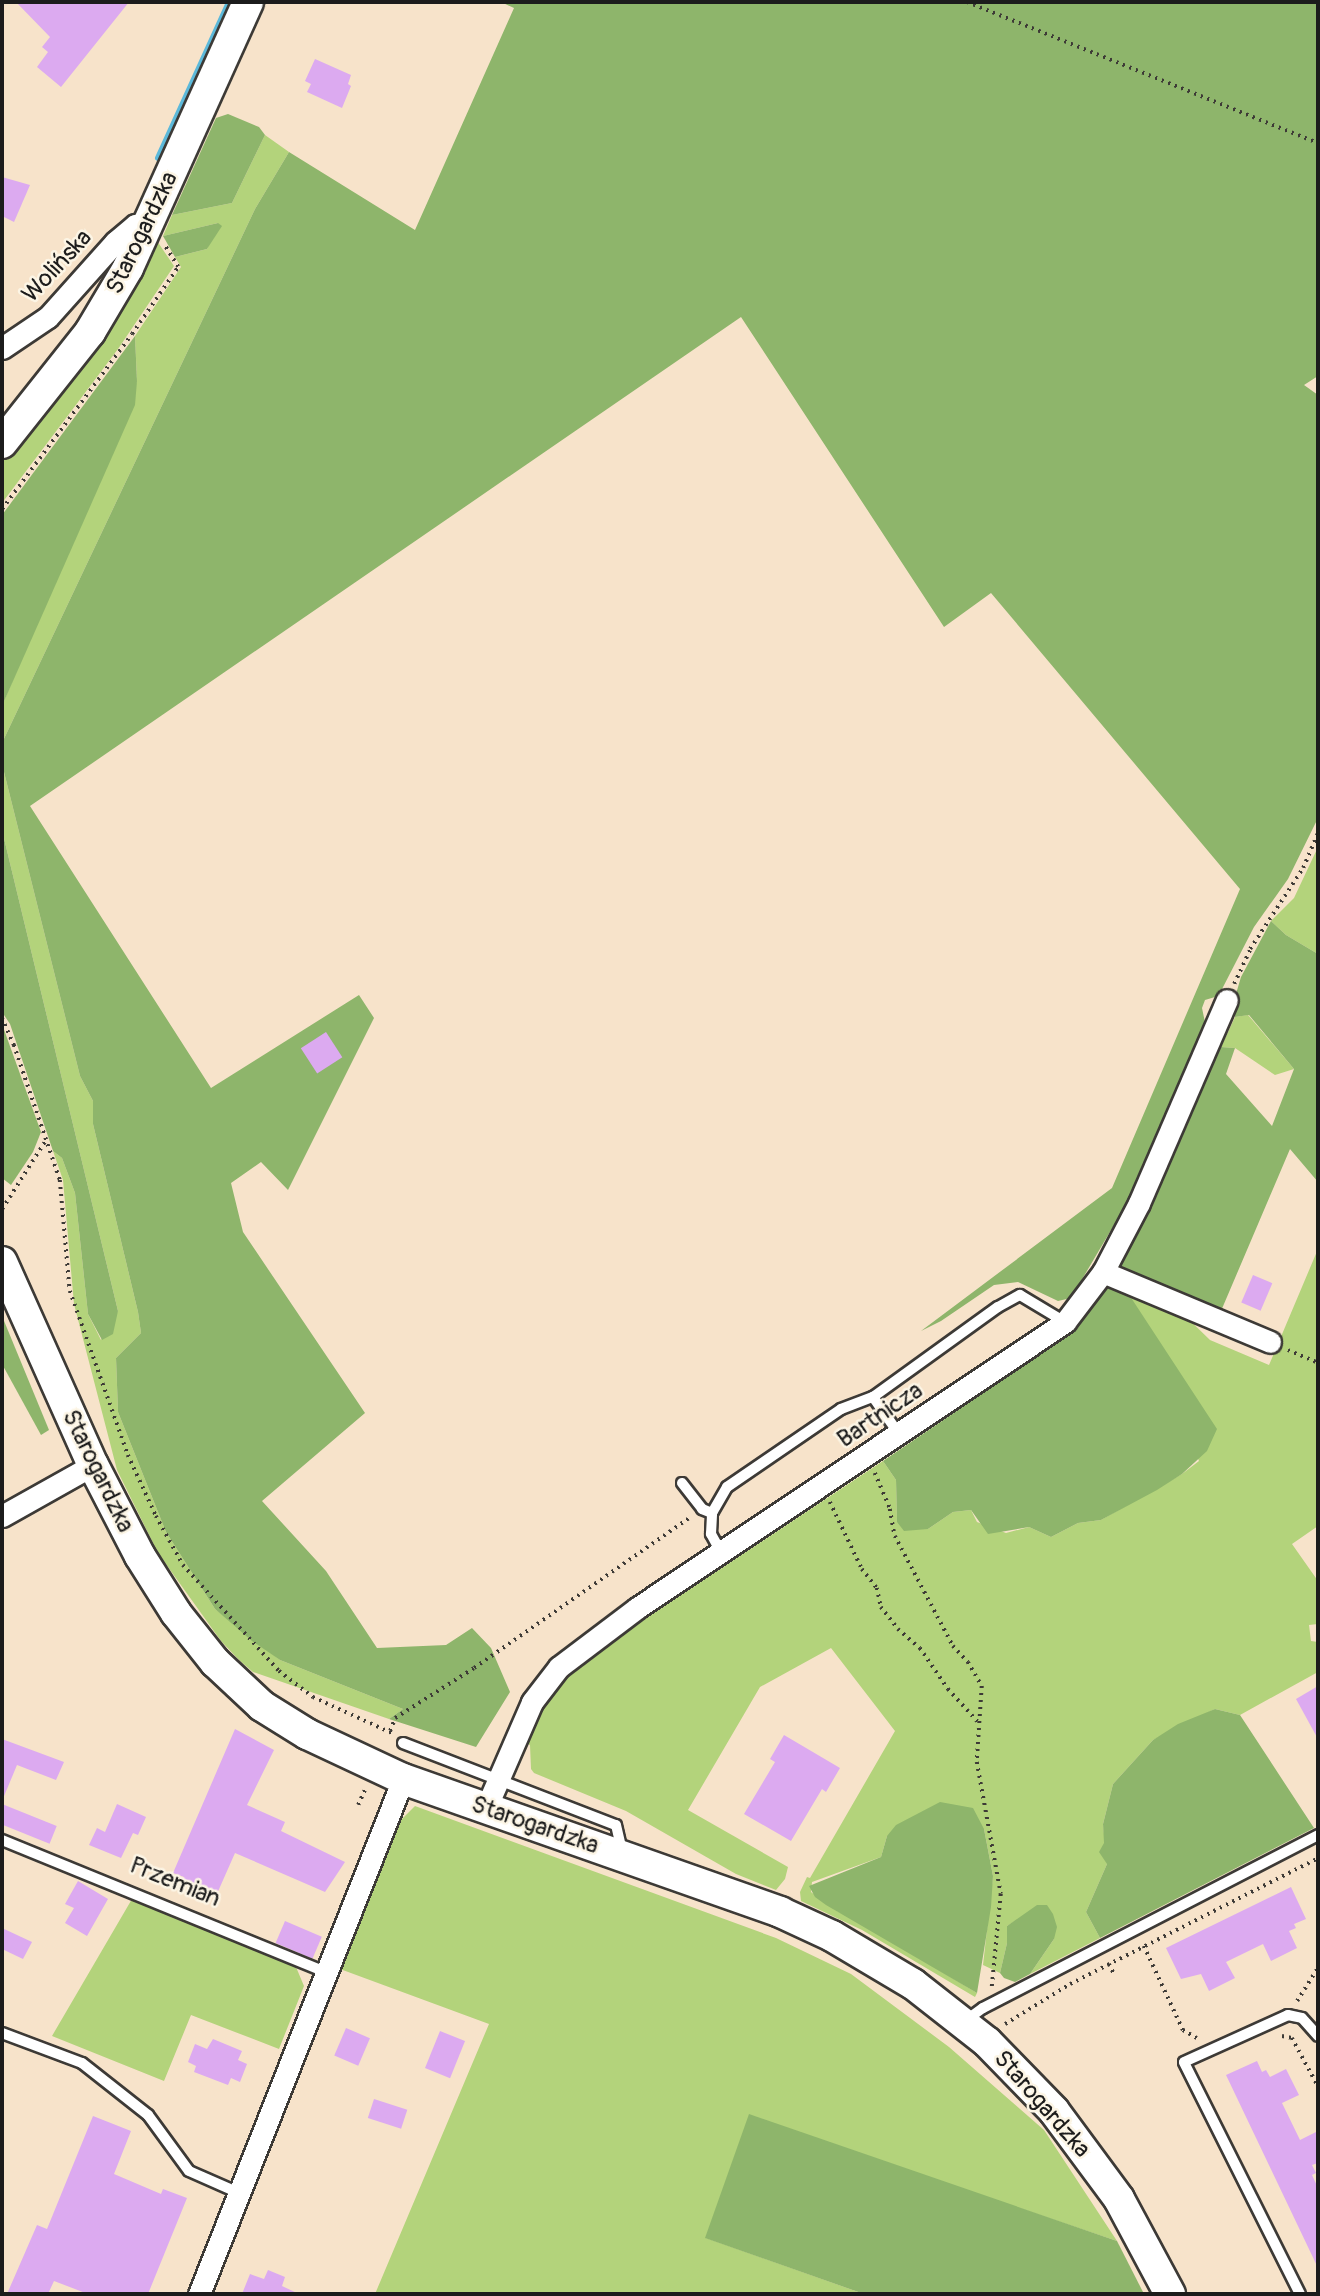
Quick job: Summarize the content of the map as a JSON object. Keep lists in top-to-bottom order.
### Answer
{
  "streets": {
    "main road": ["Starogardzka"],
    "street": ["Wolińska", "Bartnicza"],
    "lane": ["Przemian"]
  },
  "crossings": [
    ["Starogardzka", "Wolińska"],
    ["Starogardzka", "Bartnicza"]
  ]
}
